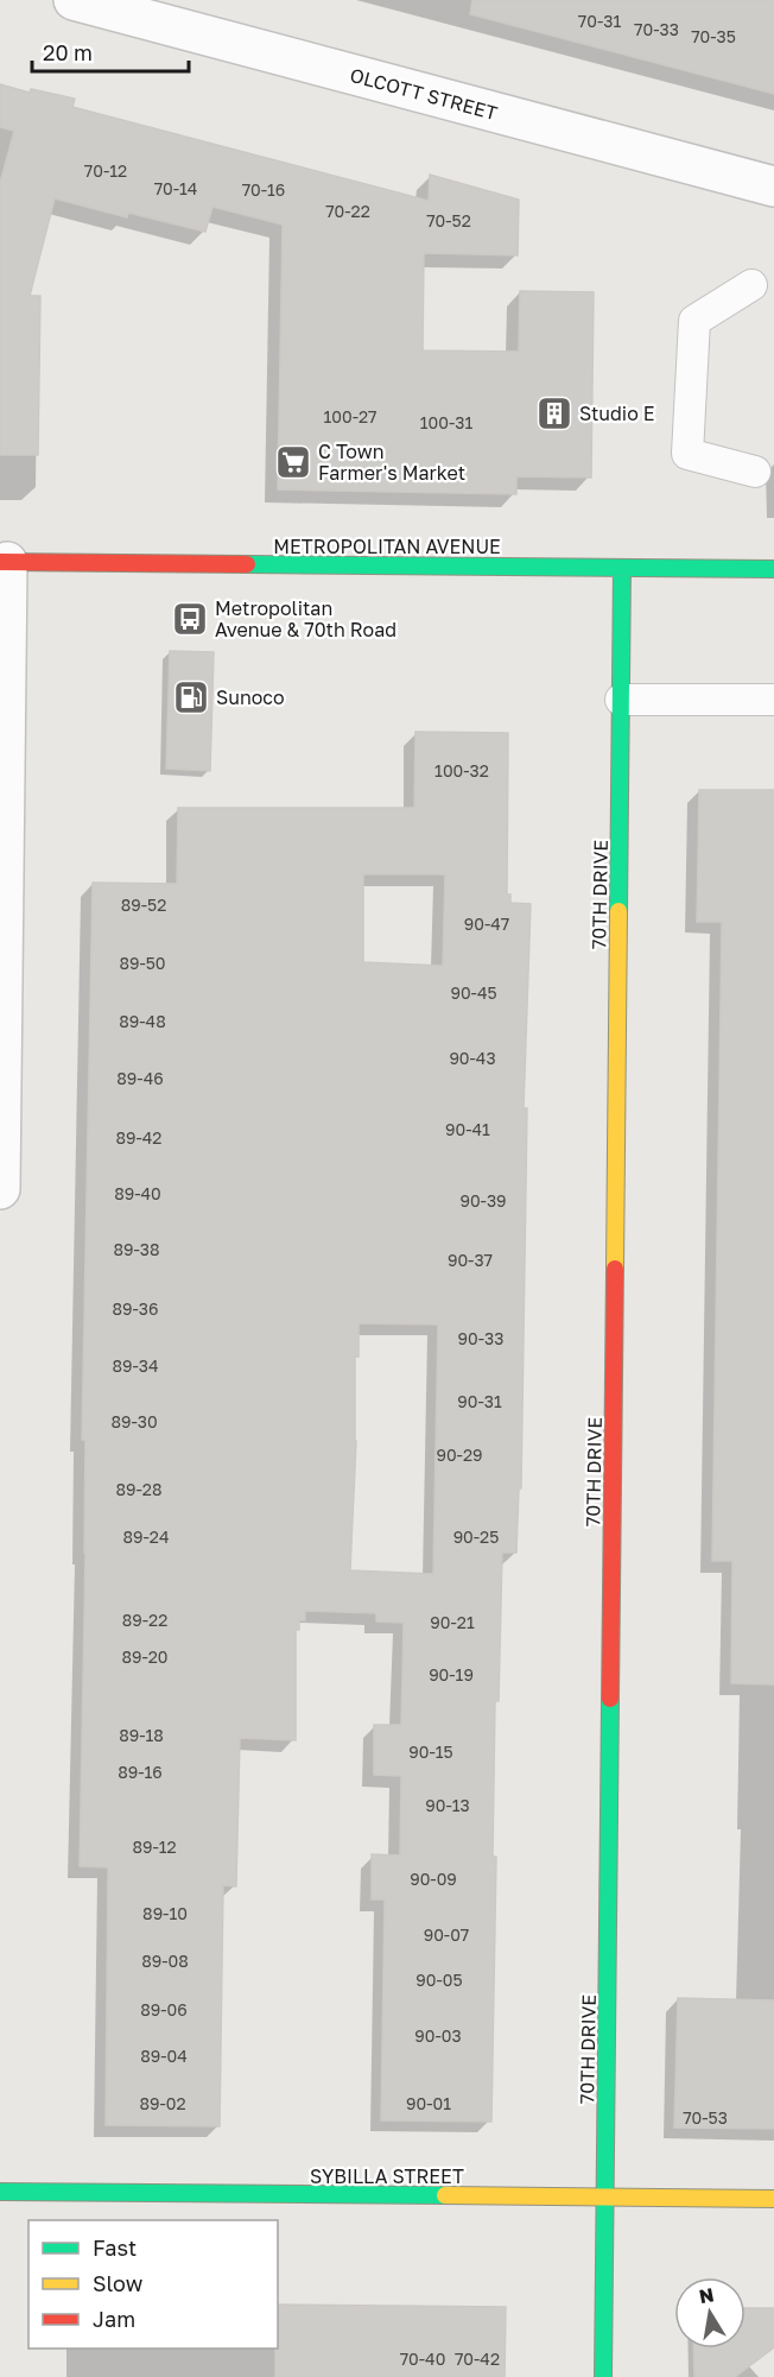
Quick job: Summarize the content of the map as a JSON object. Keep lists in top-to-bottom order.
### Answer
{
  "streets": {
    "street": [
      "OLCOTT STREET",
      "METROPOLITAN AVENUE",
      "70TH DRIVE",
      "SYBILLA STREET"
    ]
  },
  "crossings": [
    ["METROPOLITAN AVENUE", "70TH DRIVE"],
    ["70TH DRIVE", "SYBILLA STREET"]
  ],
  "places": {
    "building": ["Studio E"],
    "supermarket": ["C Town Farmer's Market"],
    "bus stop": ["Metropolitan Avenue & 70th Road"],
    "fuel station": ["Sunoco"]
  },
  "house_numbers": [
    "70-31",
    "70-33",
    "70-35",
    "70-12",
    "70-14",
    "70-16",
    "70-22",
    "70-52",
    "100-27",
    "100-31",
    "100-32",
    "89-52",
    "90-47",
    "89-50",
    "90-45",
    "89-48",
    "90-43",
    "89-46",
    "90-41",
    "89-42",
    "89-40",
    "90-39",
    "89-38",
    "90-37",
    "89-36",
    "90-33",
    "89-34",
    "90-31",
    "89-30",
    "90-29",
    "89-28",
    "89-24",
    "90-25",
    "89-22",
    "90-21",
    "89-20",
    "90-19",
    "89-18",
    "90-15",
    "89-16",
    "90-13",
    "89-12",
    "90-09",
    "89-10",
    "90-07",
    "89-08",
    "90-05",
    "89-06",
    "90-03",
    "89-04",
    "89-02",
    "90-01",
    "70-53",
    "70-40",
    "70-42"
  ],
  "legend": ["Fast", "Slow", "Jam"],
  "scale_bar": "20 m",
  "north": "top"
}
